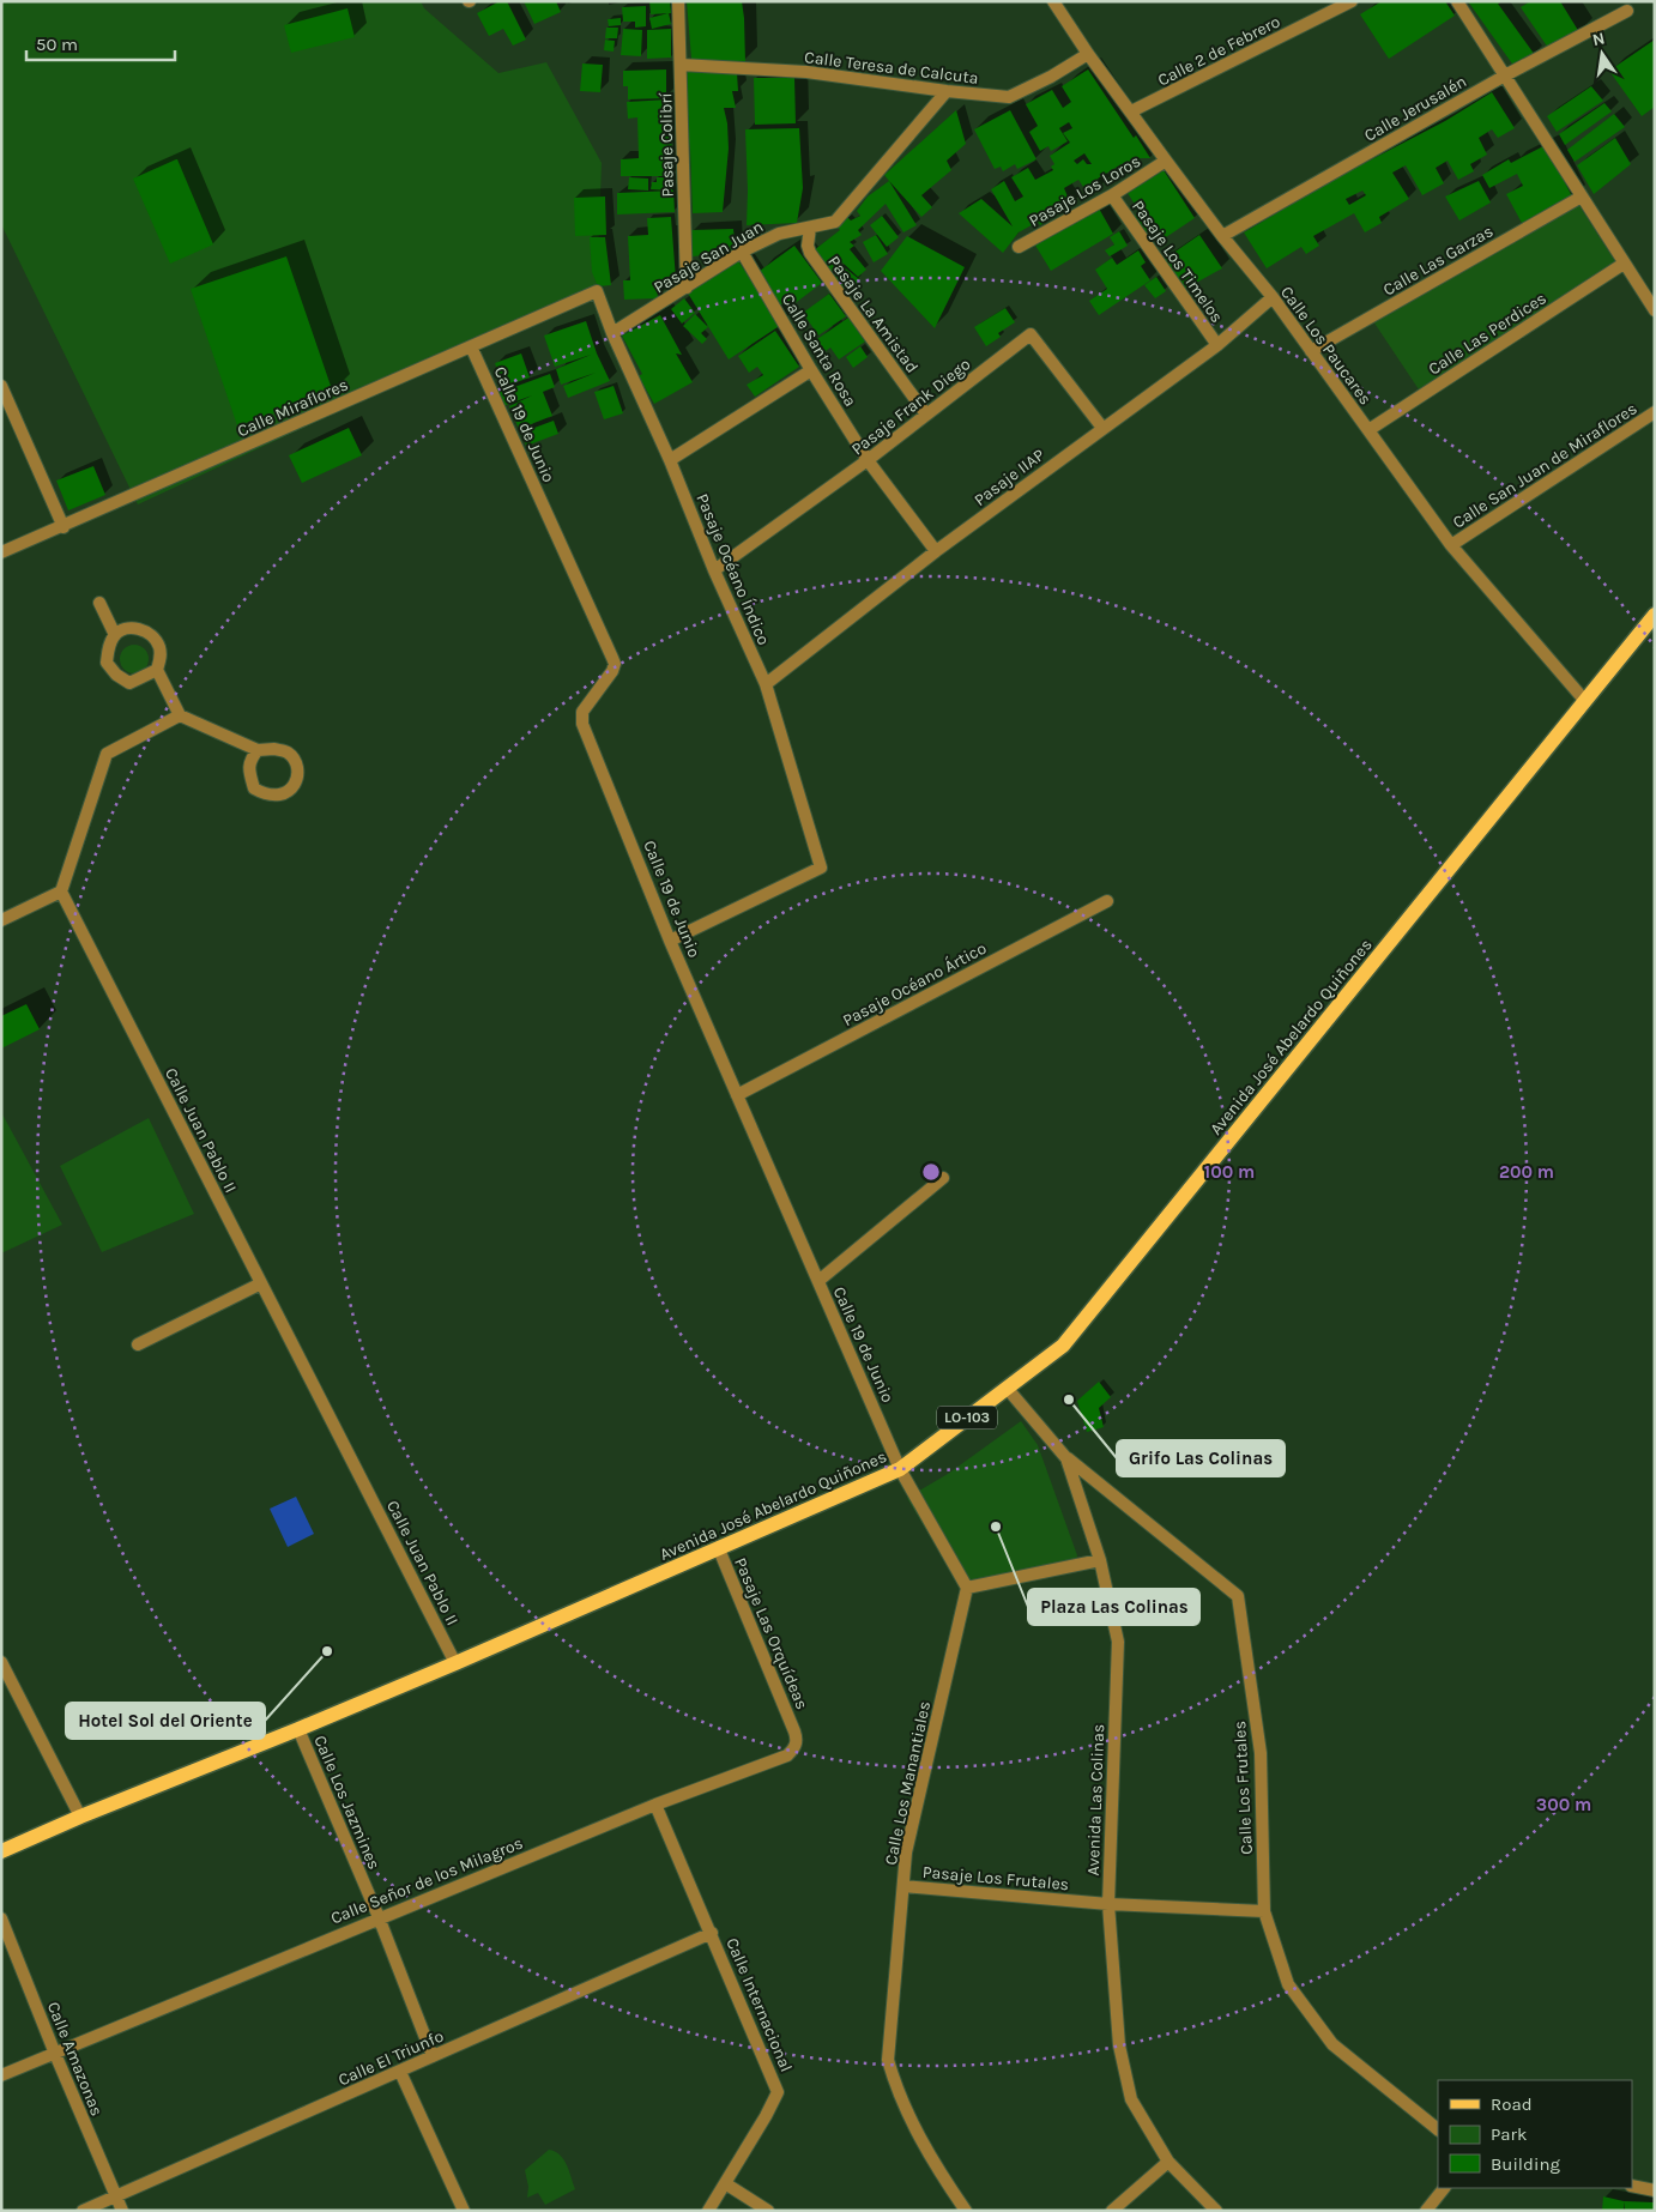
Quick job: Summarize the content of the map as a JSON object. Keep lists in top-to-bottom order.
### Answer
{
  "streets": {
    "main road": ["Avenida José Abelardo Quiñones", "LO-103"],
    "street": [
      "Calle 2 de Febrero",
      "Calle Teresa de Calcuta",
      "Calle Jerusalén",
      "Pasaje Colibrí",
      "Pasaje Los Loros",
      "Pasaje San Juan",
      "Calle Las Garzas",
      "Pasaje Los Timelos",
      "Pasaje La Amistad",
      "Calle Las Perdices",
      "Calle Los Paucares",
      "Calle Santa Rosa",
      "Pasaje Frank Diego",
      "Calle Miraflores",
      "Calle 19 de Junio",
      "Calle San Juan de Miraflores",
      "Pasaje IIAP",
      "Pasaje Océano Índico",
      "Pasaje Océano Ártico",
      "Calle Juan Pablo II",
      "Pasaje Las Orquídeas",
      "Calle Los Manantiales",
      "Calle Los Frutales",
      "Avenida Las Colinas",
      "Calle Los Jazmines",
      "Pasaje Los Frutales",
      "Calle Señor de los Milagros",
      "Calle Internacional",
      "Calle El Triunfo",
      "Calle Amazonas"
    ]
  },
  "crossings": [
    ["Calle 2 de Febrero", "Calle Los Paucares"],
    ["Calle Teresa de Calcuta", "Pasaje Colibrí"],
    ["Calle Teresa de Calcuta", "Pasaje San Juan"],
    ["Calle Teresa de Calcuta", "Calle Los Paucares"],
    ["Calle Jerusalén", "Calle Los Paucares"],
    ["Pasaje Colibrí", "Pasaje San Juan"],
    ["Pasaje Los Loros", "Pasaje Los Timelos"],
    ["Pasaje Los Loros", "Calle Los Paucares"],
    ["Pasaje San Juan", "Pasaje La Amistad"],
    ["Pasaje San Juan", "Calle Santa Rosa"],
    ["Pasaje San Juan", "Pasaje Océano Índico"],
    ["Calle Las Garzas", "Calle Los Paucares"],
    ["Pasaje Los Timelos", "Pasaje IIAP"],
    ["Pasaje La Amistad", "Pasaje Frank Diego"],
    ["Calle Las Perdices", "Calle Los Paucares"],
    ["Calle Los Paucares", "Calle San Juan de Miraflores"],
    ["Calle Los Paucares", "Pasaje IIAP"],
    ["Calle Los Paucares", "Avenida José Abelardo Quiñones"],
    ["Calle Santa Rosa", "Pasaje Frank Diego"],
    ["Calle Santa Rosa", "Pasaje IIAP"],
    ["Pasaje Frank Diego", "Pasaje IIAP"],
    ["Pasaje Frank Diego", "Pasaje Océano Índico"],
    ["Calle Miraflores", "Calle 19 de Junio"],
    ["Calle Miraflores", "Pasaje Océano Índico"],
    ["Calle 19 de Junio", "Pasaje Océano Índico"],
    ["Calle 19 de Junio", "Pasaje Océano Ártico"],
    ["Calle 19 de Junio", "Avenida José Abelardo Quiñones"],
    ["Pasaje IIAP", "Pasaje Océano Índico"],
    ["Avenida José Abelardo Quiñones", "Calle Juan Pablo II"],
    ["Avenida José Abelardo Quiñones", "Pasaje Las Orquídeas"],
    ["Avenida José Abelardo Quiñones", "Avenida Las Colinas"],
    ["Avenida José Abelardo Quiñones", "Calle Los Jazmines"],
    ["Pasaje Las Orquídeas", "Calle Señor de los Milagros"],
    ["Calle Los Manantiales", "Pasaje Los Frutales"],
    ["Calle Los Frutales", "Avenida Las Colinas"],
    ["Calle Los Frutales", "Pasaje Los Frutales"],
    ["Avenida Las Colinas", "Pasaje Los Frutales"],
    ["Calle Los Jazmines", "Calle Señor de los Milagros"],
    ["Calle Los Jazmines", "Calle El Triunfo"],
    ["Calle Señor de los Milagros", "Calle Internacional"],
    ["Calle Señor de los Milagros", "Calle Amazonas"],
    ["Calle Internacional", "Calle El Triunfo"],
    ["Calle El Triunfo", "Calle Amazonas"]
  ],
  "places": ["Grifo Las Colinas", "Plaza Las Colinas", "Hotel Sol del Oriente"],
  "legend": ["Road", "Park", "Building"],
  "scale_bar": "50 m",
  "north": "top",
  "rings": ["100 m", "200 m", "300 m"]
}
